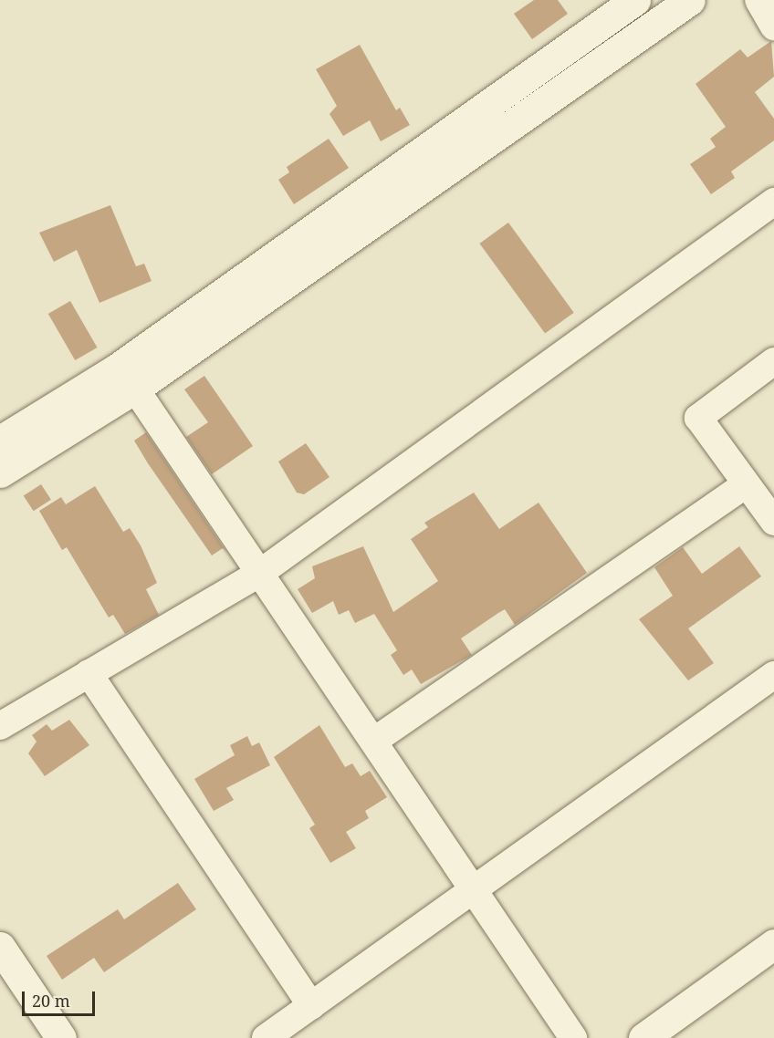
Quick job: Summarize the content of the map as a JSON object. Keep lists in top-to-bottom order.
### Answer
{
  "scale_bar": "20 m"
}
